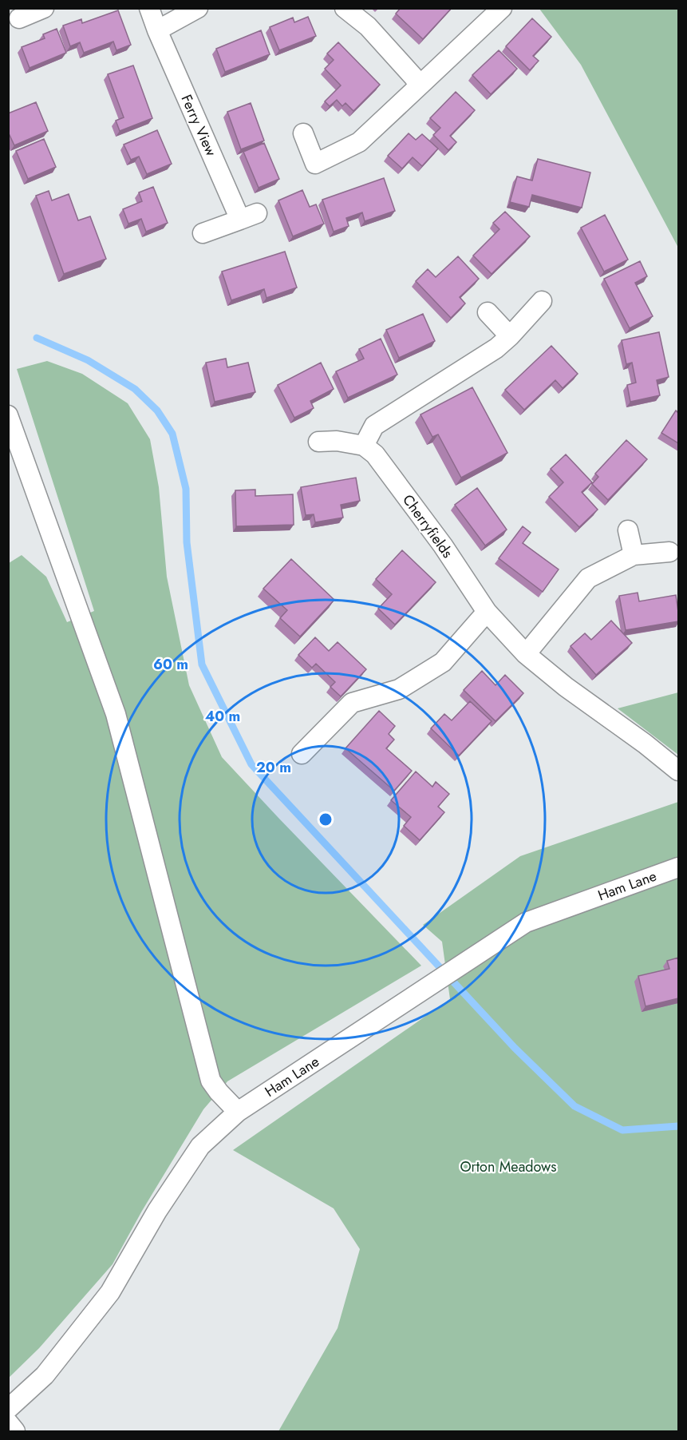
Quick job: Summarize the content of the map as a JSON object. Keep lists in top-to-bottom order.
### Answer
{
  "streets": {
    "street": ["Ferry View", "Cherryfields", "Ham Lane"]
  },
  "parks": ["Orton Meadows"],
  "rings": ["60 m", "40 m", "20 m"]
}
